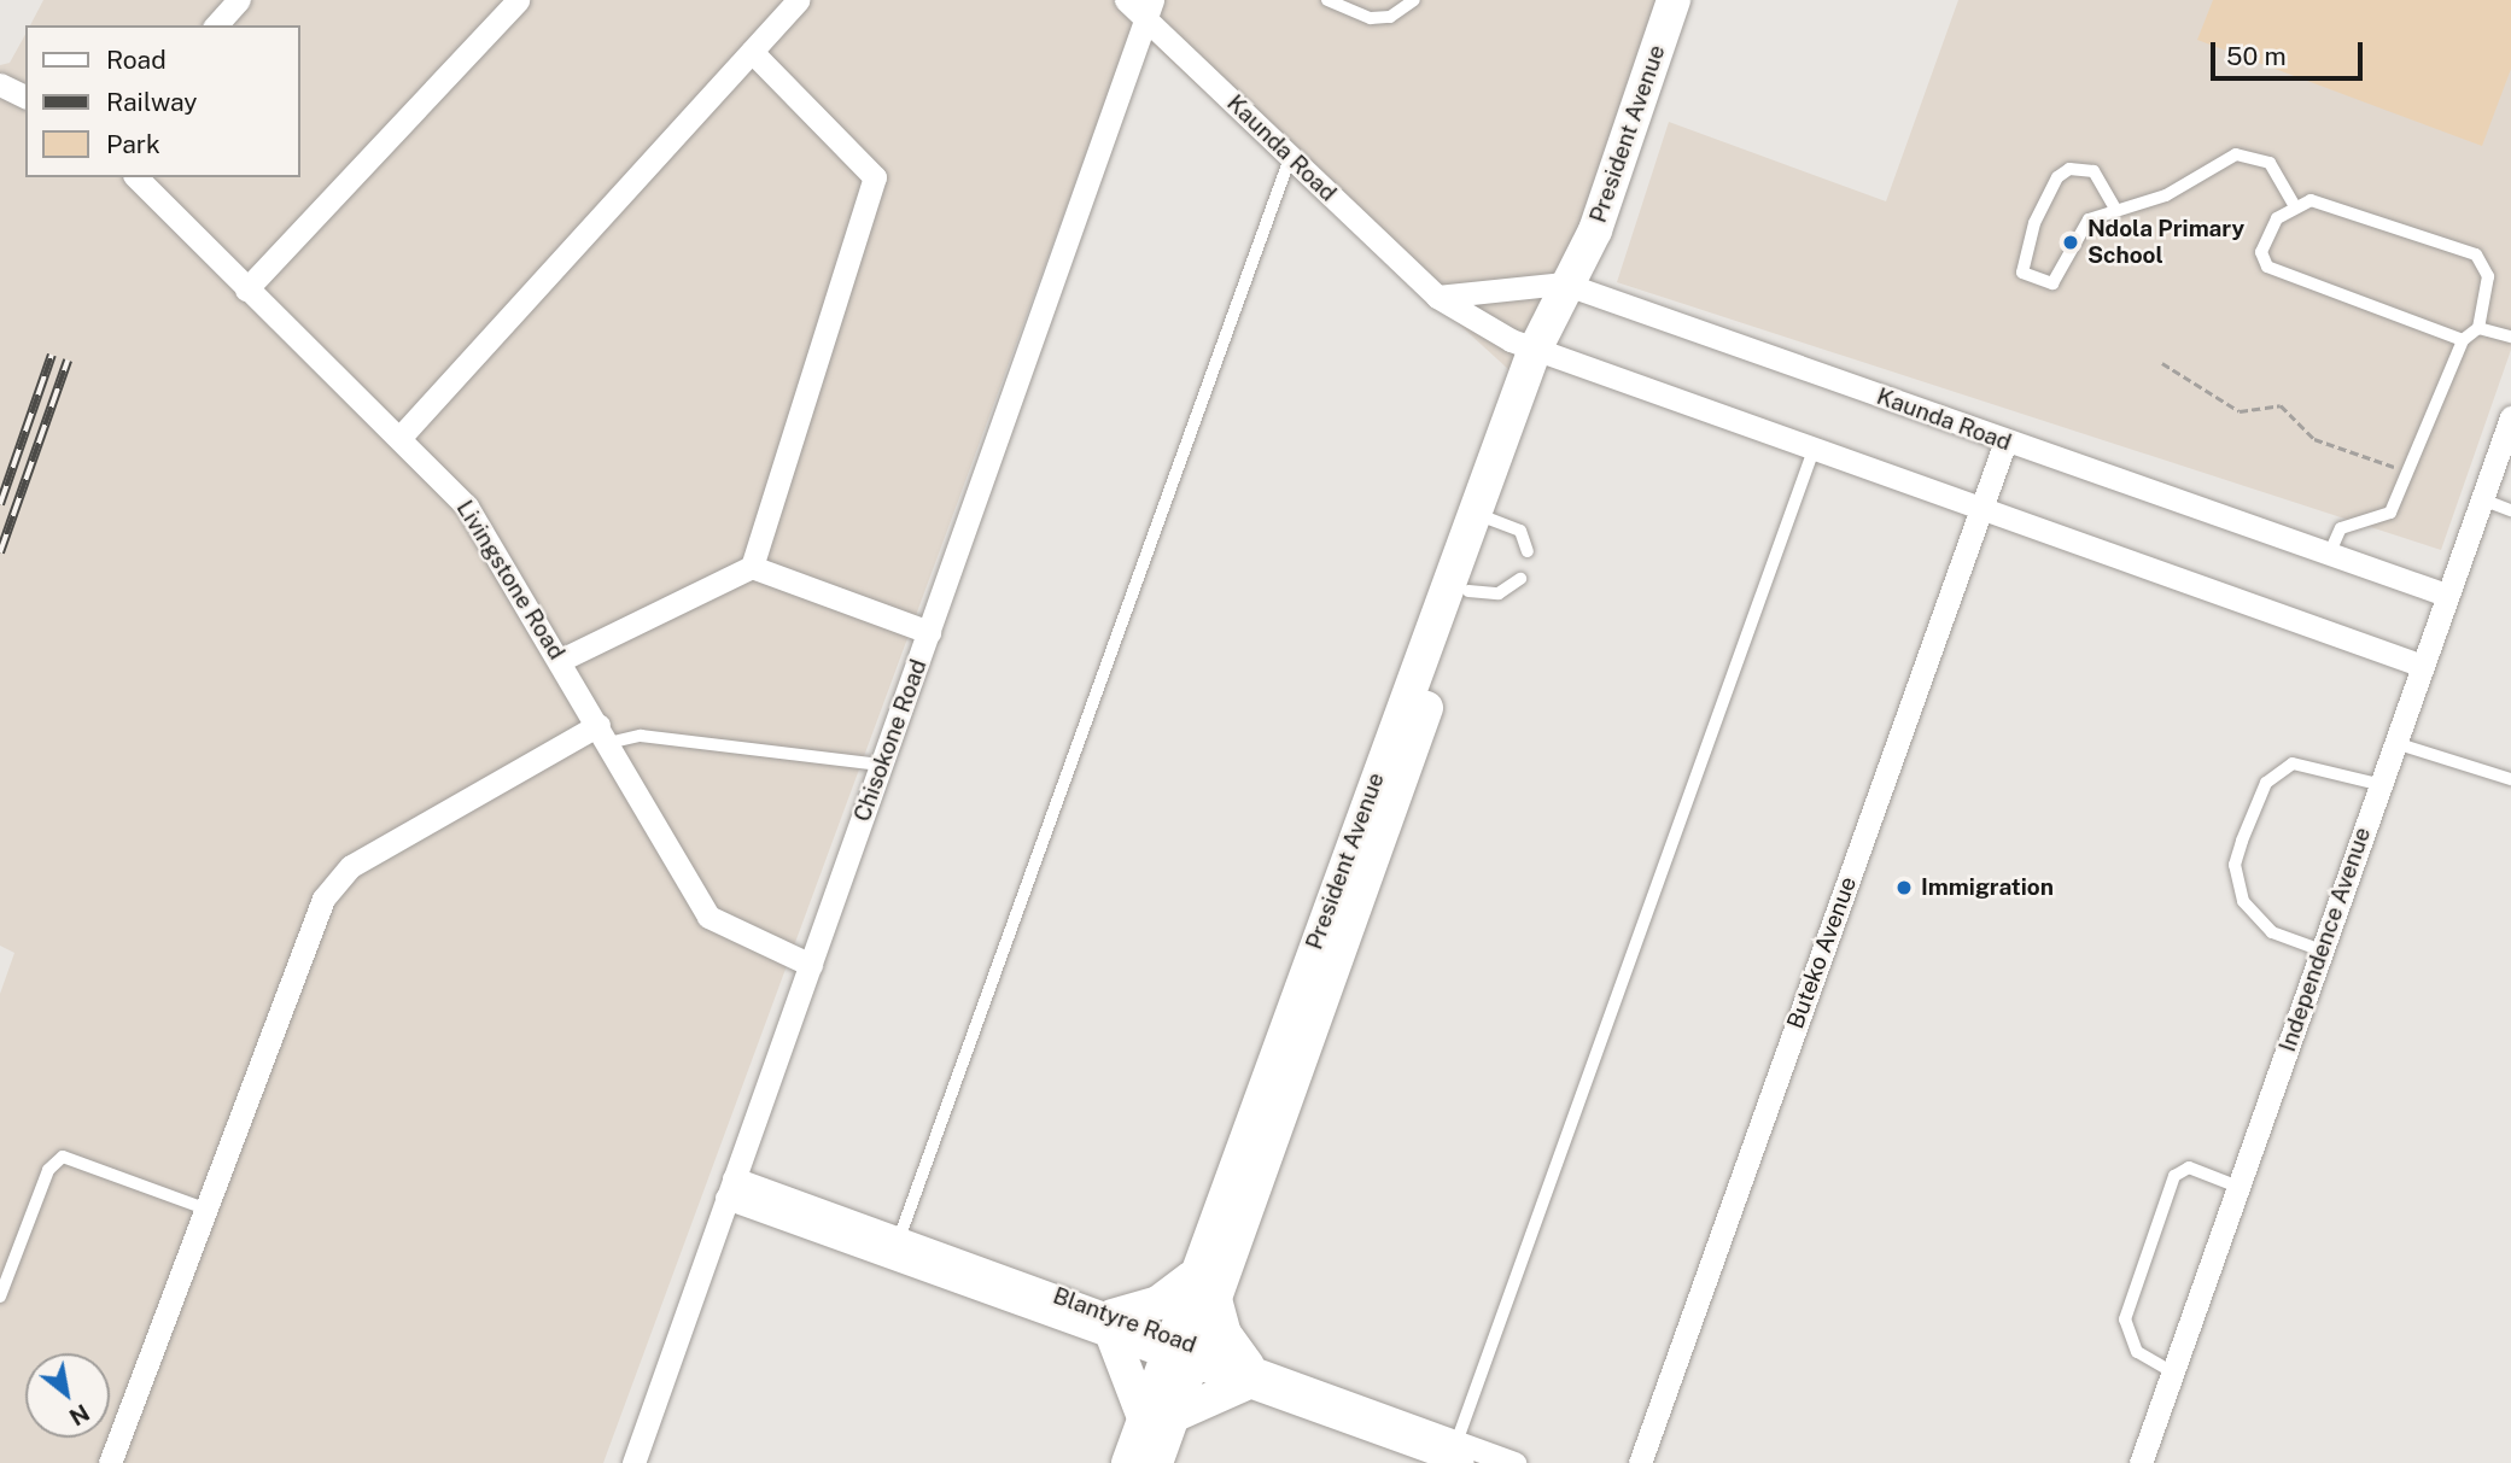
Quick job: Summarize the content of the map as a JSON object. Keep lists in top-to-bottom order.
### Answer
{
  "streets": {
    "main road": ["President Avenue"],
    "street": [
      "Kaunda Road",
      "Livingstone Road",
      "Chisokone Road",
      "Independence Avenue",
      "Buteko Avenue",
      "Blantyre Road"
    ]
  },
  "crossings": [
    ["President Avenue", "Kaunda Road"],
    ["President Avenue", "Blantyre Road"],
    ["Kaunda Road", "Chisokone Road"],
    ["Kaunda Road", "Independence Avenue"],
    ["Kaunda Road", "Buteko Avenue"],
    ["Livingstone Road", "Chisokone Road"],
    ["Chisokone Road", "Blantyre Road"]
  ],
  "places": ["Ndola Primary School", "Immigration"],
  "legend": ["Road", "Railway", "Park"],
  "scale_bar": "50 m",
  "north": "bottom right"
}
